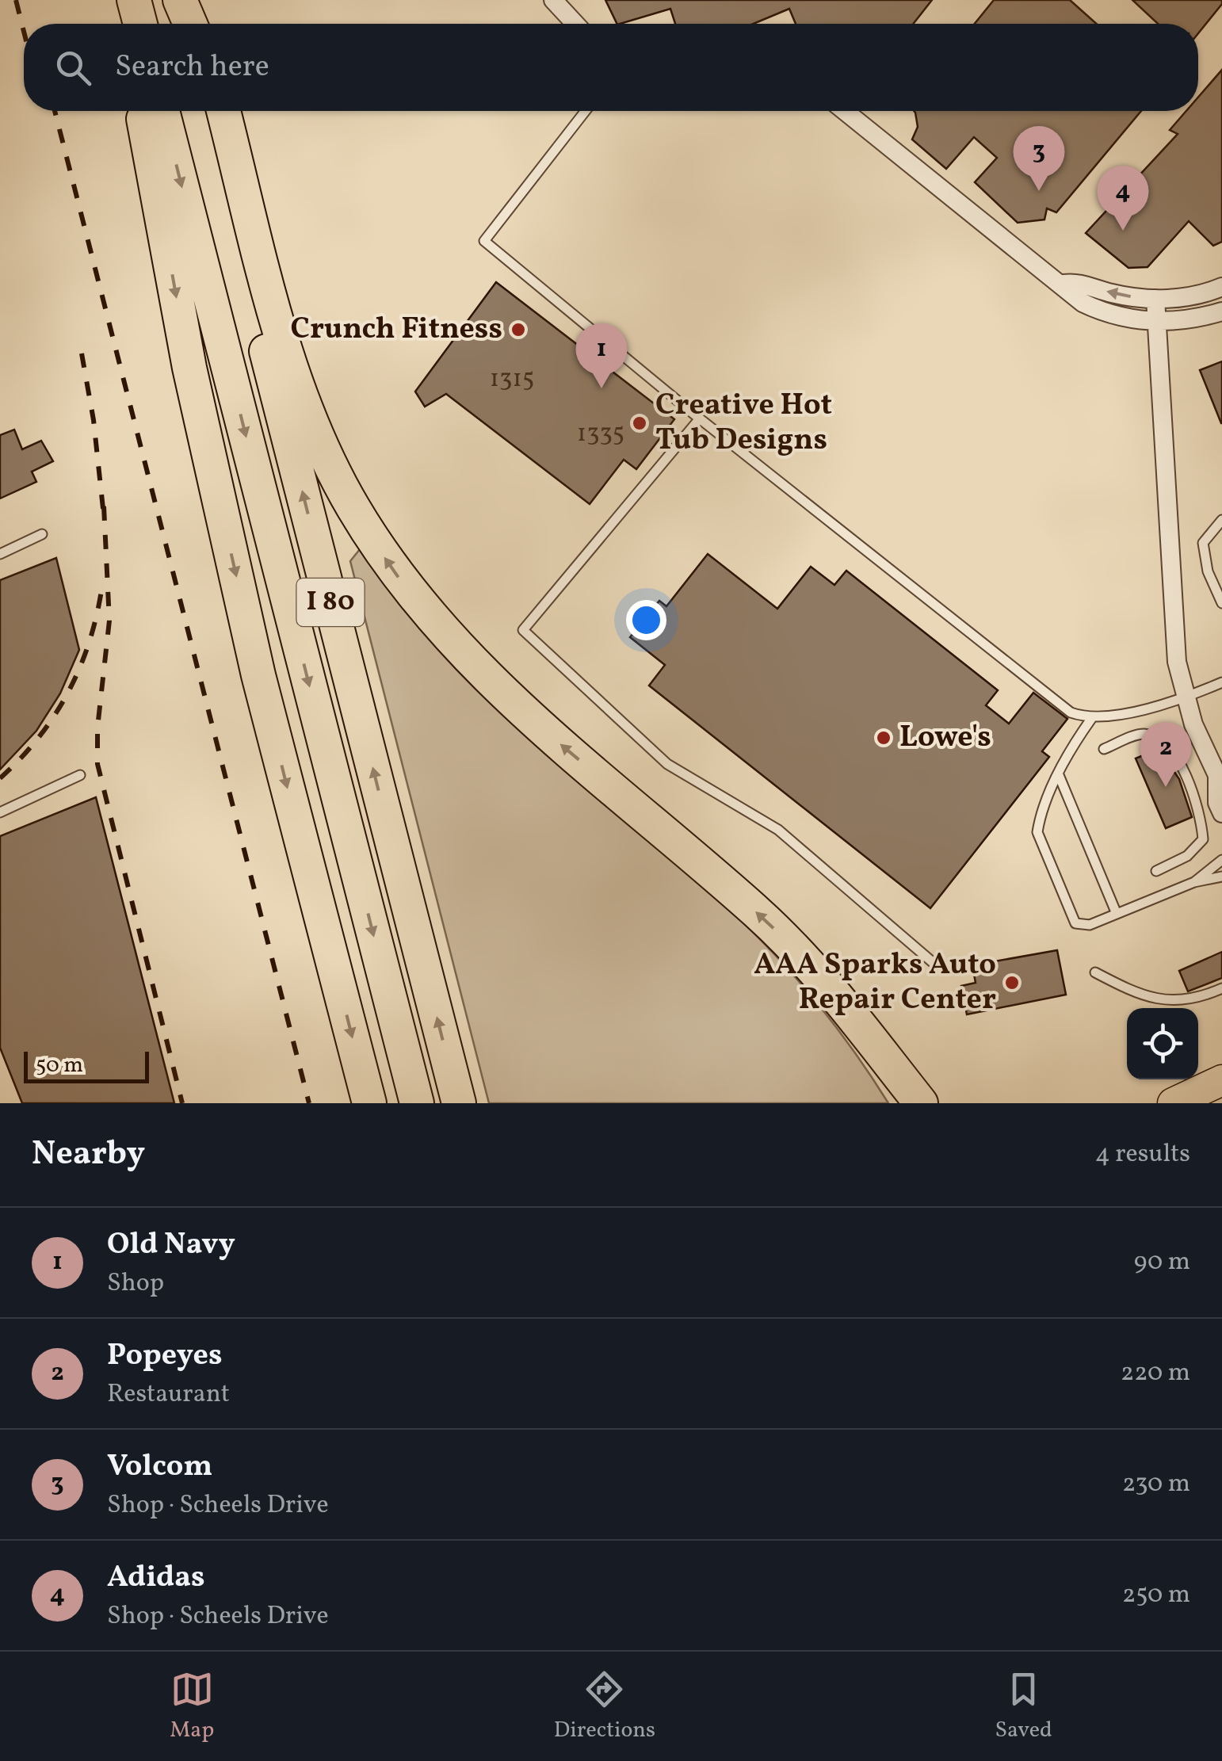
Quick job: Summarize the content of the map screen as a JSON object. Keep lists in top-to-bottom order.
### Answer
{
  "streets": {
    "highway": ["I 80"]
  },
  "places": [
    "Crunch Fitness",
    "Creative Hot Tub Designs",
    "Lowe's",
    "AAA Sparks Auto Repair Center"
  ],
  "house_numbers": ["1315", "1335"],
  "scale_bar": "50 m",
  "page": {
    "search": "Search here",
    "pins": [
      "3",
      "4",
      "1",
      "2"
    ],
    "scale": "50 m",
    "heading": ["Nearby", "4 results"],
    "list": [
      {
        "mark": "1",
        "name": "Old Navy",
        "note": "Shop",
        "value": "90 m"
      },
      {
        "mark": "2",
        "name": "Popeyes",
        "note": "Restaurant",
        "value": "220 m"
      },
      {
        "mark": "3",
        "name": "Volcom",
        "note": "Shop · Scheels Drive",
        "value": "230 m"
      },
      {
        "mark": "4",
        "name": "Adidas",
        "note": "Shop · Scheels Drive",
        "value": "250 m"
      }
    ],
    "nav": ["Map", "Directions", "Saved"]
  }
}
